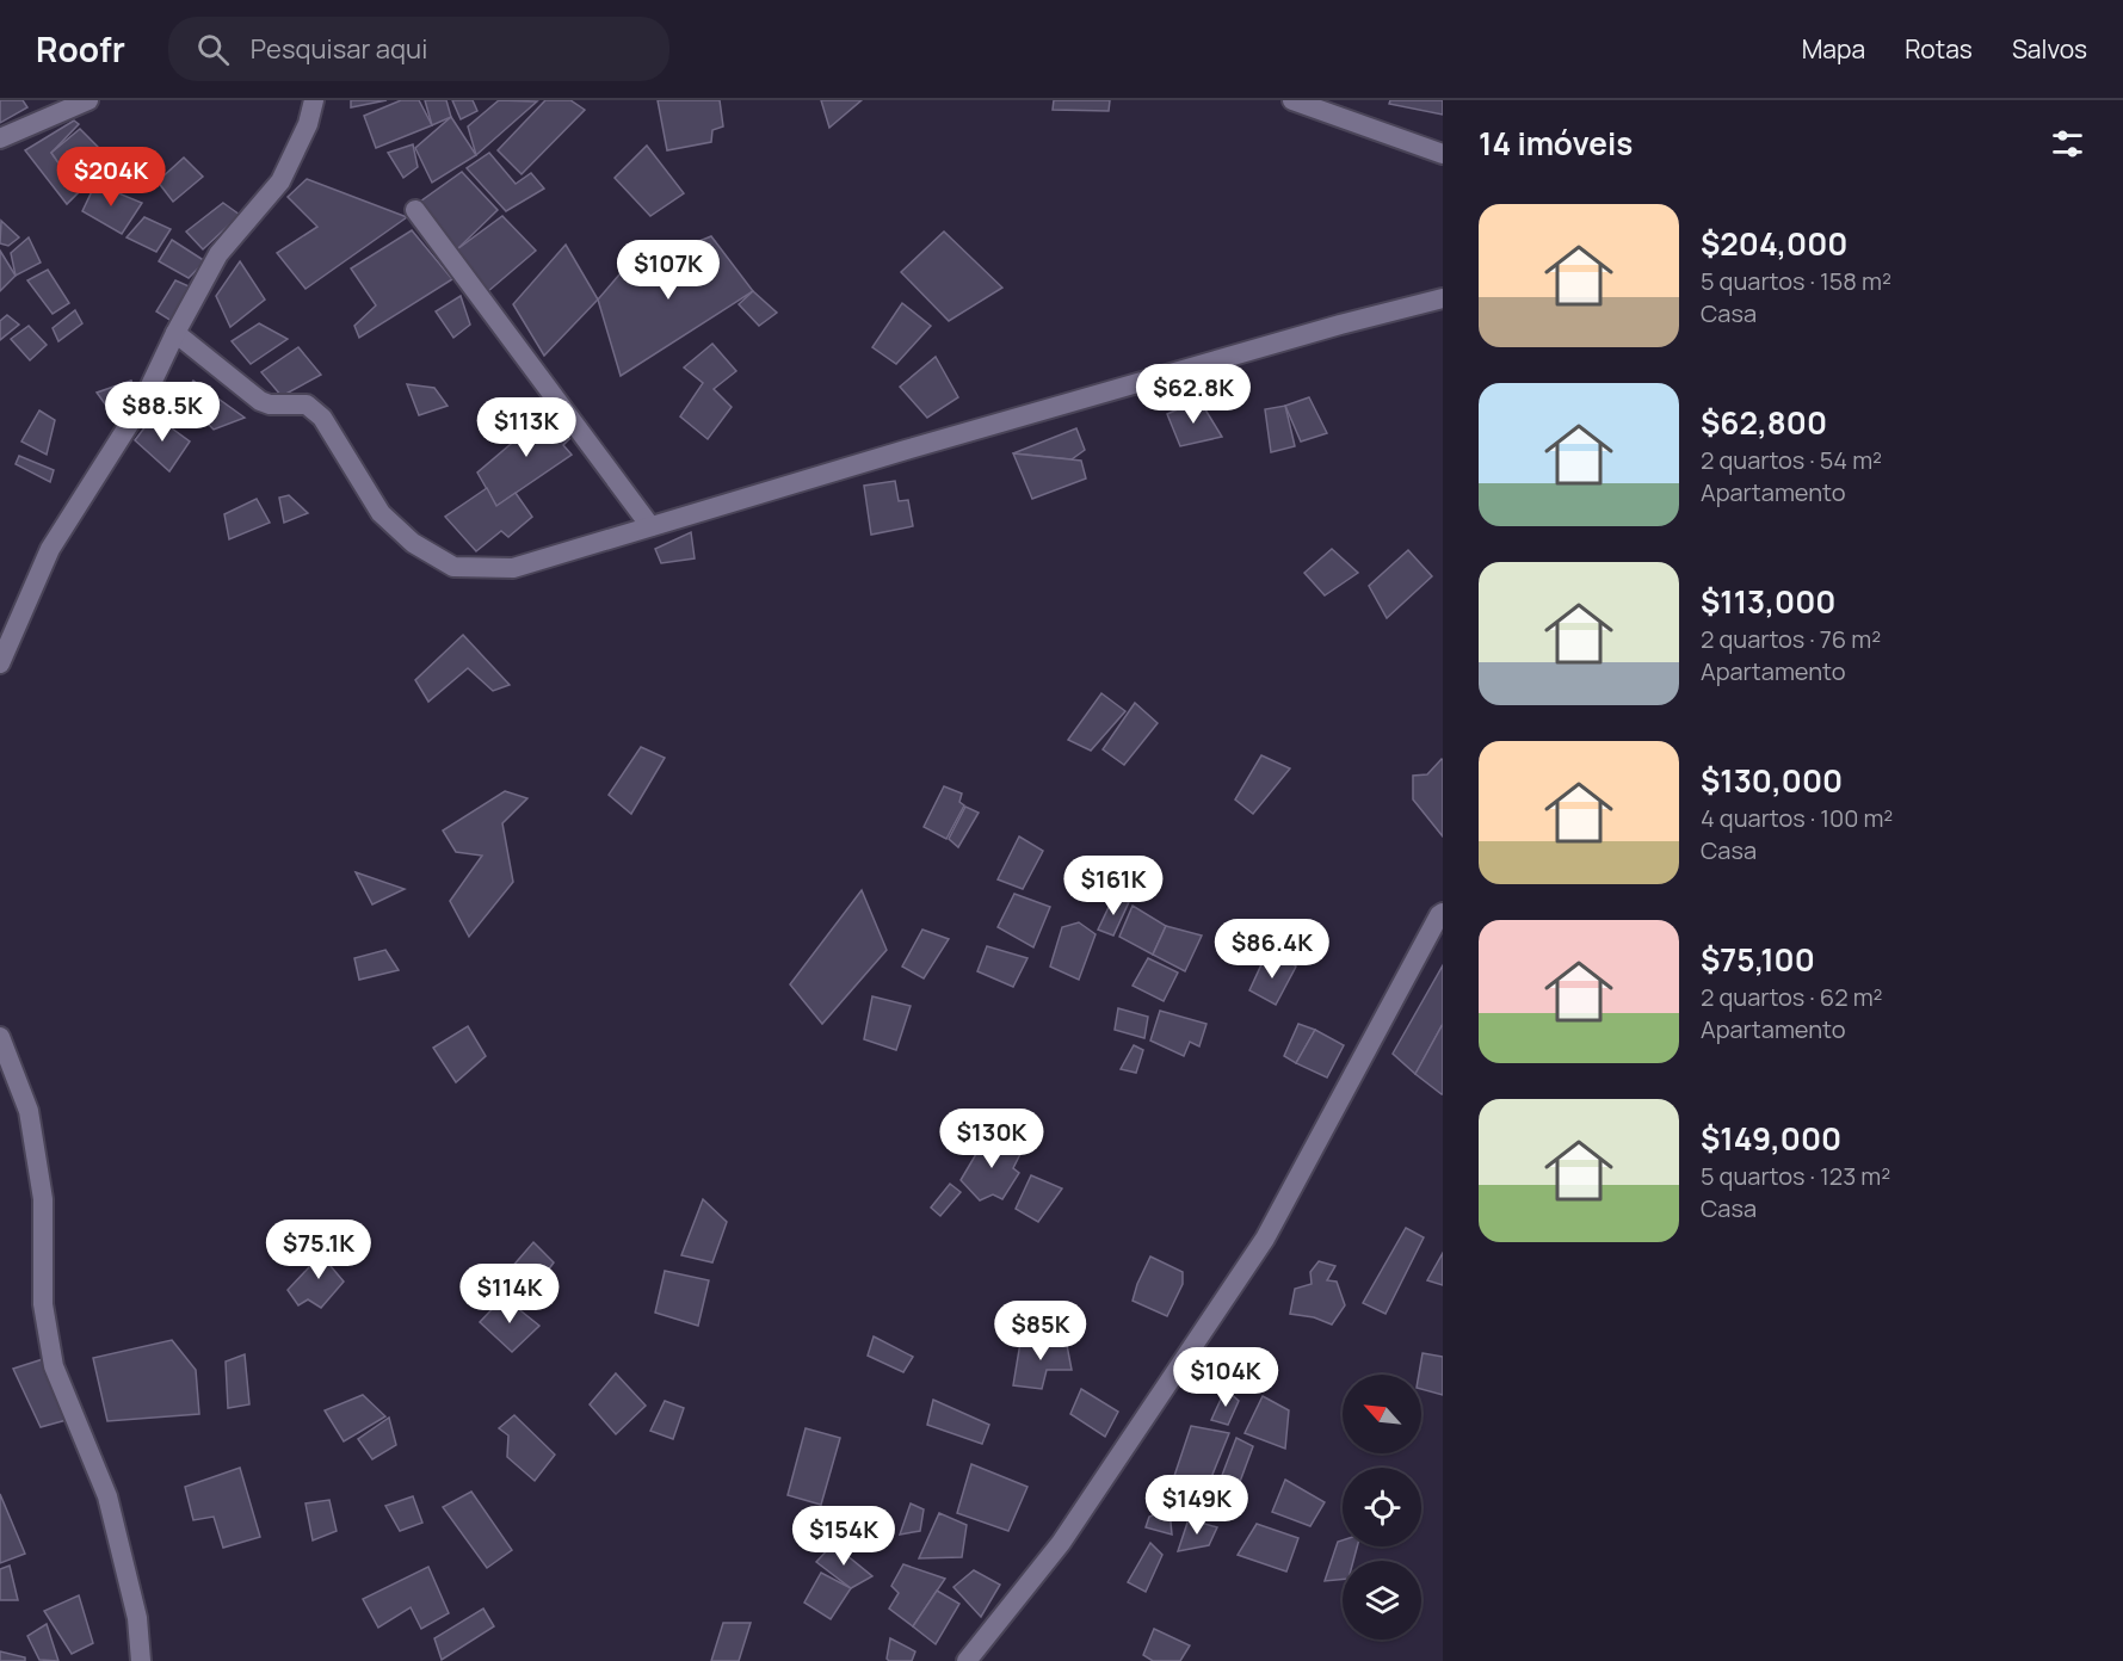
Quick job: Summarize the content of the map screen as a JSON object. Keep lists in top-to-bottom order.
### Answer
{
  "north": "top left",
  "page": {
    "header": "Roofr",
    "search": "Pesquisar aqui",
    "nav": ["Mapa", "Rotas", "Salvos"],
    "heading": "14 imóveis",
    "price": [
      "$204K",
      "$107K",
      "$62.8K",
      "$88.5K",
      "$113K",
      "$161K",
      "$86.4K",
      "$130K",
      "$75.1K",
      "$114K",
      "$85K",
      "$104K",
      "$149K",
      "$154K"
    ],
    "list": [
      {
        "name": "$204,000",
        "note": "5 quartos · 158 m² · Casa"
      },
      {
        "name": "$62,800",
        "note": "2 quartos · 54 m² · Apartamento"
      },
      {
        "name": "$113,000",
        "note": "2 quartos · 76 m² · Apartamento"
      },
      {
        "name": "$130,000",
        "note": "4 quartos · 100 m² · Casa"
      },
      {
        "name": "$75,100",
        "note": "2 quartos · 62 m² · Apartamento"
      },
      {
        "name": "$149,000",
        "note": "5 quartos · 123 m² · Casa"
      }
    ]
  }
}
